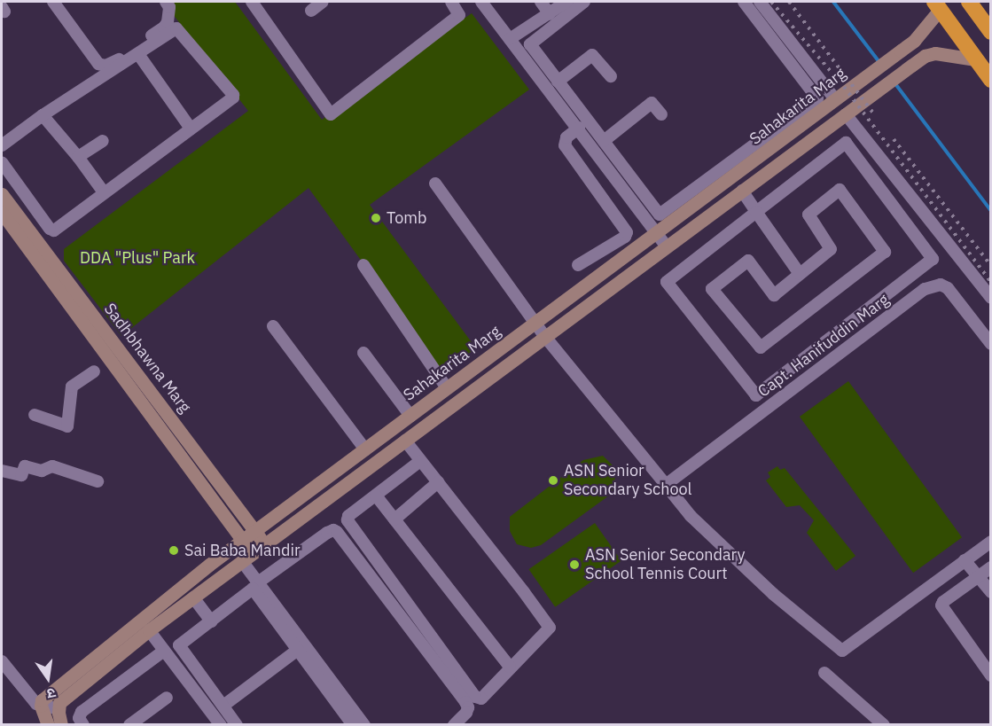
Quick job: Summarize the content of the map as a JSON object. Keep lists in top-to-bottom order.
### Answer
{
  "streets": {
    "street": ["Sahakarita Marg", "Capt. Hanifuddin Marg", "Sadhbhawna Marg"]
  },
  "crossings": [
    ["Sahakarita Marg", "Sadhbhawna Marg"]
  ],
  "parks": ["DDA \"Plus\" Park"],
  "places": [
    "Tomb",
    "ASN Senior Secondary School",
    "Sai Baba Mandir",
    "ASN Senior Secondary School Tennis Court"
  ],
  "north": "bottom"
}
